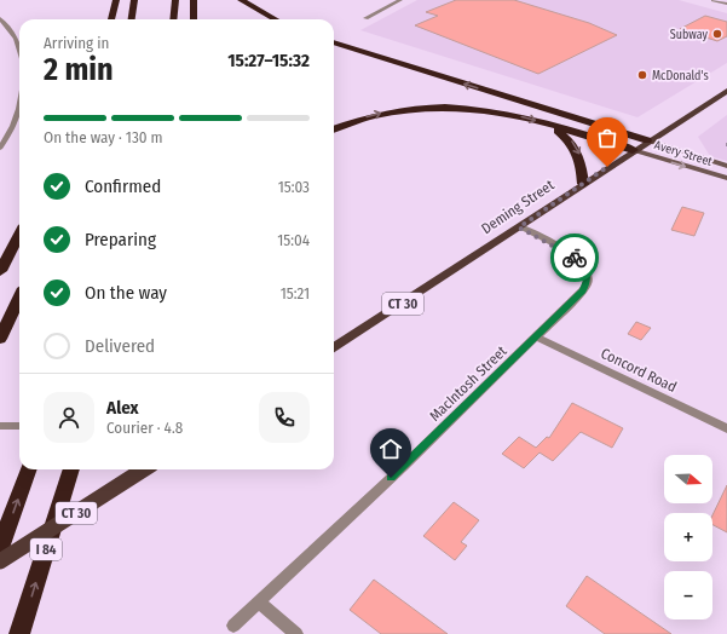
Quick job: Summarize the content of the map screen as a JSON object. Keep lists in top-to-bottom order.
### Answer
{
  "streets": {
    "highway": ["I 84"],
    "main road": ["Avery Street", "Deming Street", "CT 30"],
    "street": ["Concord Road", "MacIntosh Street"]
  },
  "crossings": [
    ["Avery Street", "Deming Street"],
    ["Deming Street", "MacIntosh Street"],
    ["Concord Road", "MacIntosh Street"]
  ],
  "places": ["Subway", "McDonald's"],
  "north": "right",
  "page": {
    "heading": ["2 min", "Arriving in", "15:27–15:32"],
    "panel": ["Alex", "Courier · 4.8"],
    "bar": "On the way · 130 m",
    "list": [
      ["Confirmed", "15:03"],
      ["Preparing", "15:04"],
      ["On the way", "15:21"],
      "Delivered"
    ],
    "map_buttons": ["+", "−"]
  }
}
